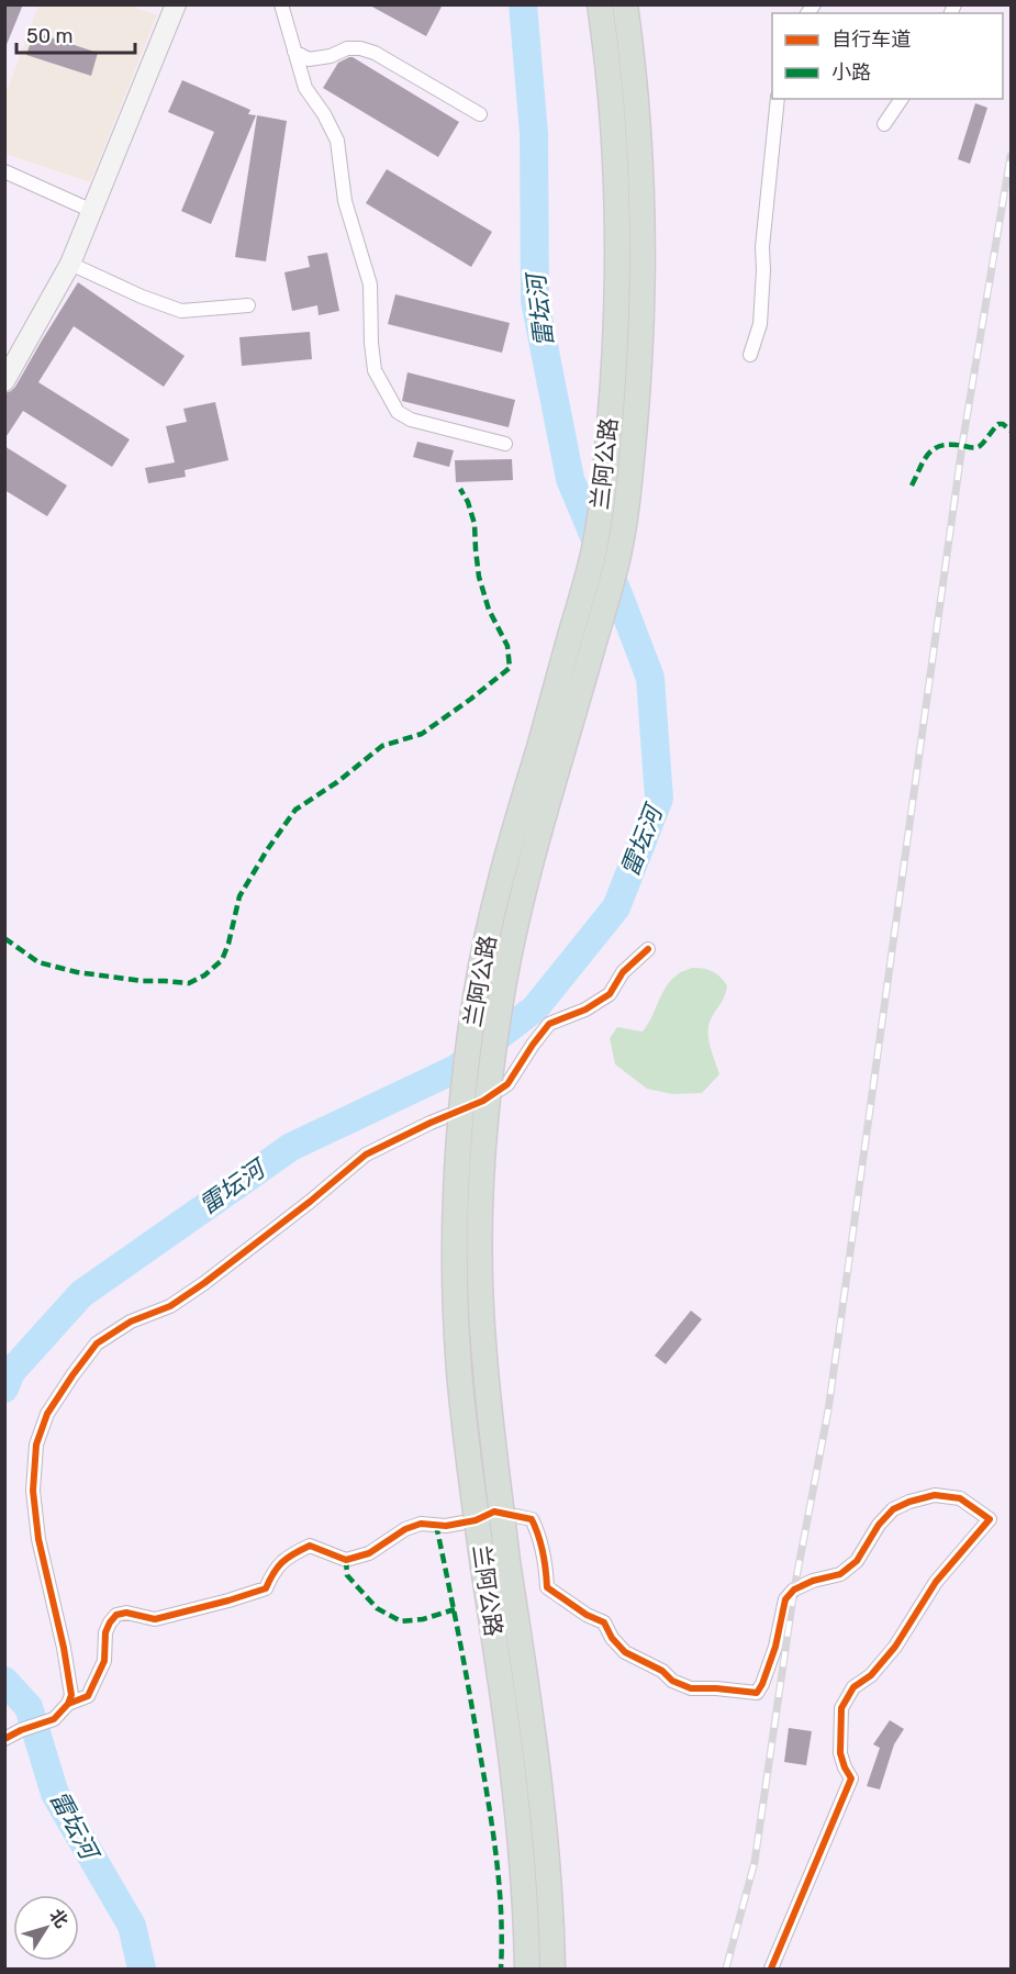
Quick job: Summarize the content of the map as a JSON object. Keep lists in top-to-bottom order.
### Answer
{
  "streets": {
    "highway": ["兰阿公路"]
  },
  "water": ["雷坛河"],
  "legend": ["自行车道", "小路"],
  "scale_bar": "50 m",
  "north": "top right"
}
